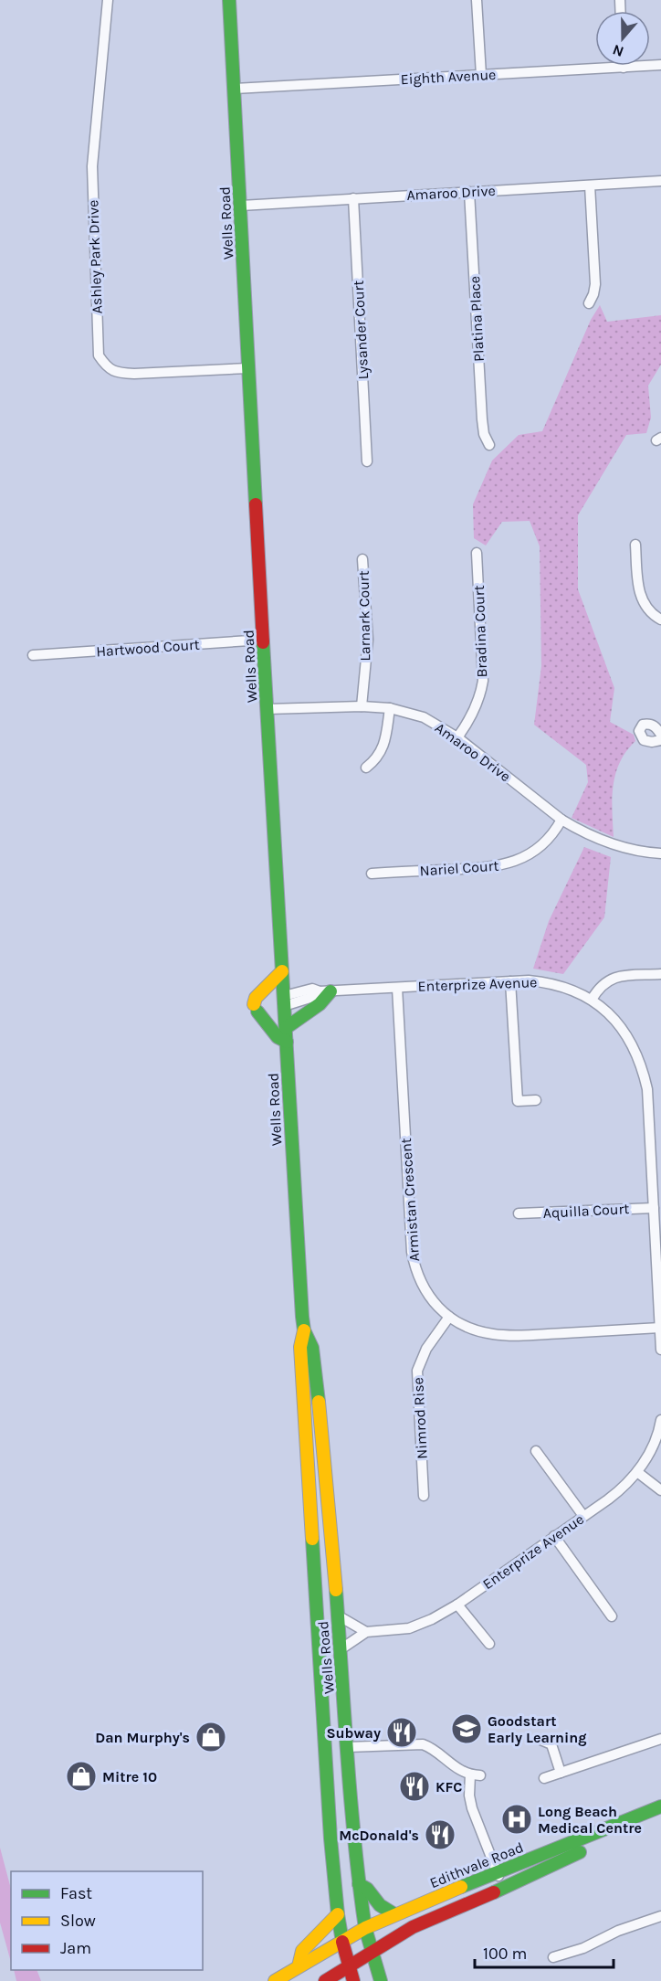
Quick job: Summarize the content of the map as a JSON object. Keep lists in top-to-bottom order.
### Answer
{
  "streets": {
    "main road": ["Wells Road", "Edithvale Road"],
    "street": [
      "Eighth Avenue",
      "Amaroo Drive",
      "Ashley Park Drive",
      "Platina Place",
      "Lysander Court",
      "Larnark Court",
      "Bradina Court",
      "Hartwood Court",
      "Nariel Court",
      "Enterprize Avenue",
      "Armistan Crescent",
      "Aquilla Court",
      "Nimrod Rise"
    ]
  },
  "crossings": [
    ["Eighth Avenue", "Wells Road"],
    ["Amaroo Drive", "Wells Road"],
    ["Amaroo Drive", "Platina Place"],
    ["Amaroo Drive", "Lysander Court"],
    ["Amaroo Drive", "Larnark Court"],
    ["Amaroo Drive", "Bradina Court"],
    ["Amaroo Drive", "Nariel Court"],
    ["Wells Road", "Ashley Park Drive"],
    ["Wells Road", "Hartwood Court"],
    ["Wells Road", "Enterprize Avenue"],
    ["Wells Road", "Edithvale Road"],
    ["Enterprize Avenue", "Armistan Crescent"],
    ["Enterprize Avenue", "Aquilla Court"],
    ["Armistan Crescent", "Nimrod Rise"]
  ],
  "places": {
    "school or university": ["Goodstart Early Learning"],
    "restaurant": ["Subway", "KFC", "McDonald's"],
    "shop": ["Dan Murphy's", "Mitre 10"],
    "hospital": ["Long Beach Medical Centre"]
  },
  "legend": ["Fast", "Slow", "Jam"],
  "scale_bar": "100 m",
  "north": "bottom"
}
